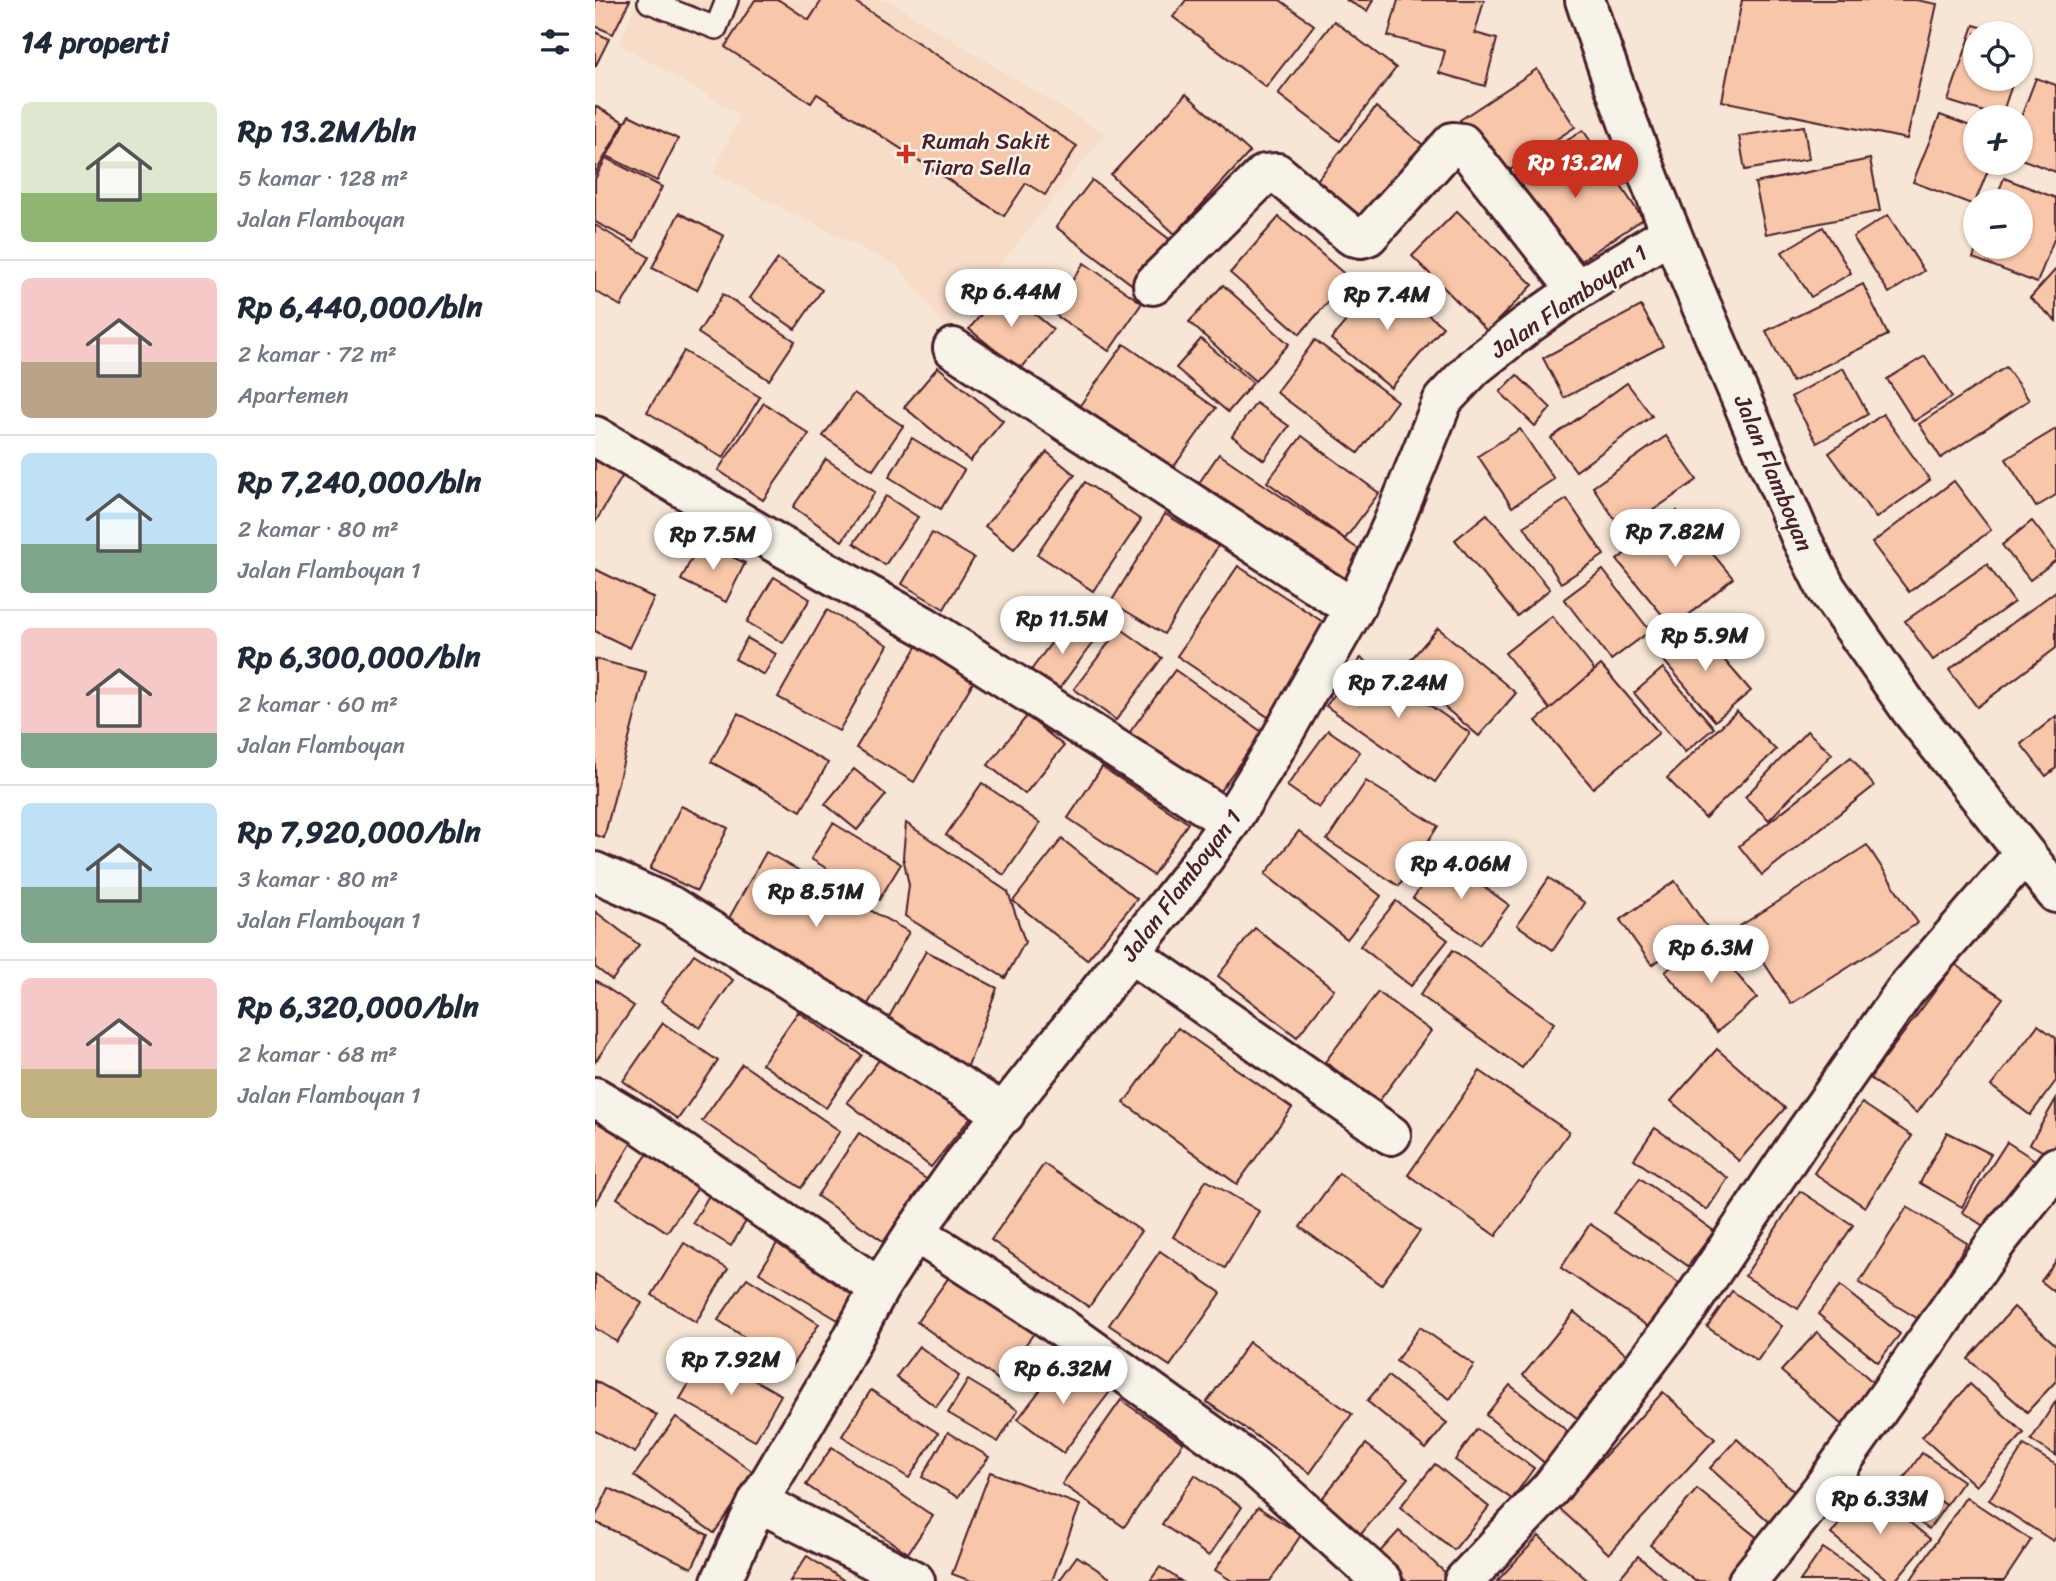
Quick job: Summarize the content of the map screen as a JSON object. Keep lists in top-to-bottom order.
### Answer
{
  "streets": {
    "street": ["Jalan Flamboyan 1", "Jalan Flamboyan"]
  },
  "crossings": [
    ["Jalan Flamboyan 1", "Jalan Flamboyan"]
  ],
  "places": {
    "health": ["Rumah Sakit Tiara Sella"]
  },
  "page": {
    "heading": "14 properti",
    "map_buttons": ["+", "−"],
    "list": [
      {
        "name": "Rp 13.2M/bln",
        "note": "5 kamar · 128 m² · Jalan Flamboyan"
      },
      {
        "name": "Rp 6,440,000/bln",
        "note": "2 kamar · 72 m² · Apartemen"
      },
      {
        "name": "Rp 7,240,000/bln",
        "note": "2 kamar · 80 m² · Jalan Flamboyan 1"
      },
      {
        "name": "Rp 6,300,000/bln",
        "note": "2 kamar · 60 m² · Jalan Flamboyan"
      },
      {
        "name": "Rp 7,920,000/bln",
        "note": "3 kamar · 80 m² · Jalan Flamboyan 1"
      },
      {
        "name": "Rp 6,320,000/bln",
        "note": "2 kamar · 68 m² · Jalan Flamboyan 1"
      }
    ],
    "price": [
      "Rp 13.2M",
      "Rp 6.44M",
      "Rp 7.4M",
      "Rp 7.82M",
      "Rp 7.5M",
      "Rp 11.5M",
      "Rp 5.9M",
      "Rp 7.24M",
      "Rp 4.06M",
      "Rp 8.51M",
      "Rp 6.3M",
      "Rp 7.92M",
      "Rp 6.32M",
      "Rp 6.33M"
    ]
  }
}
